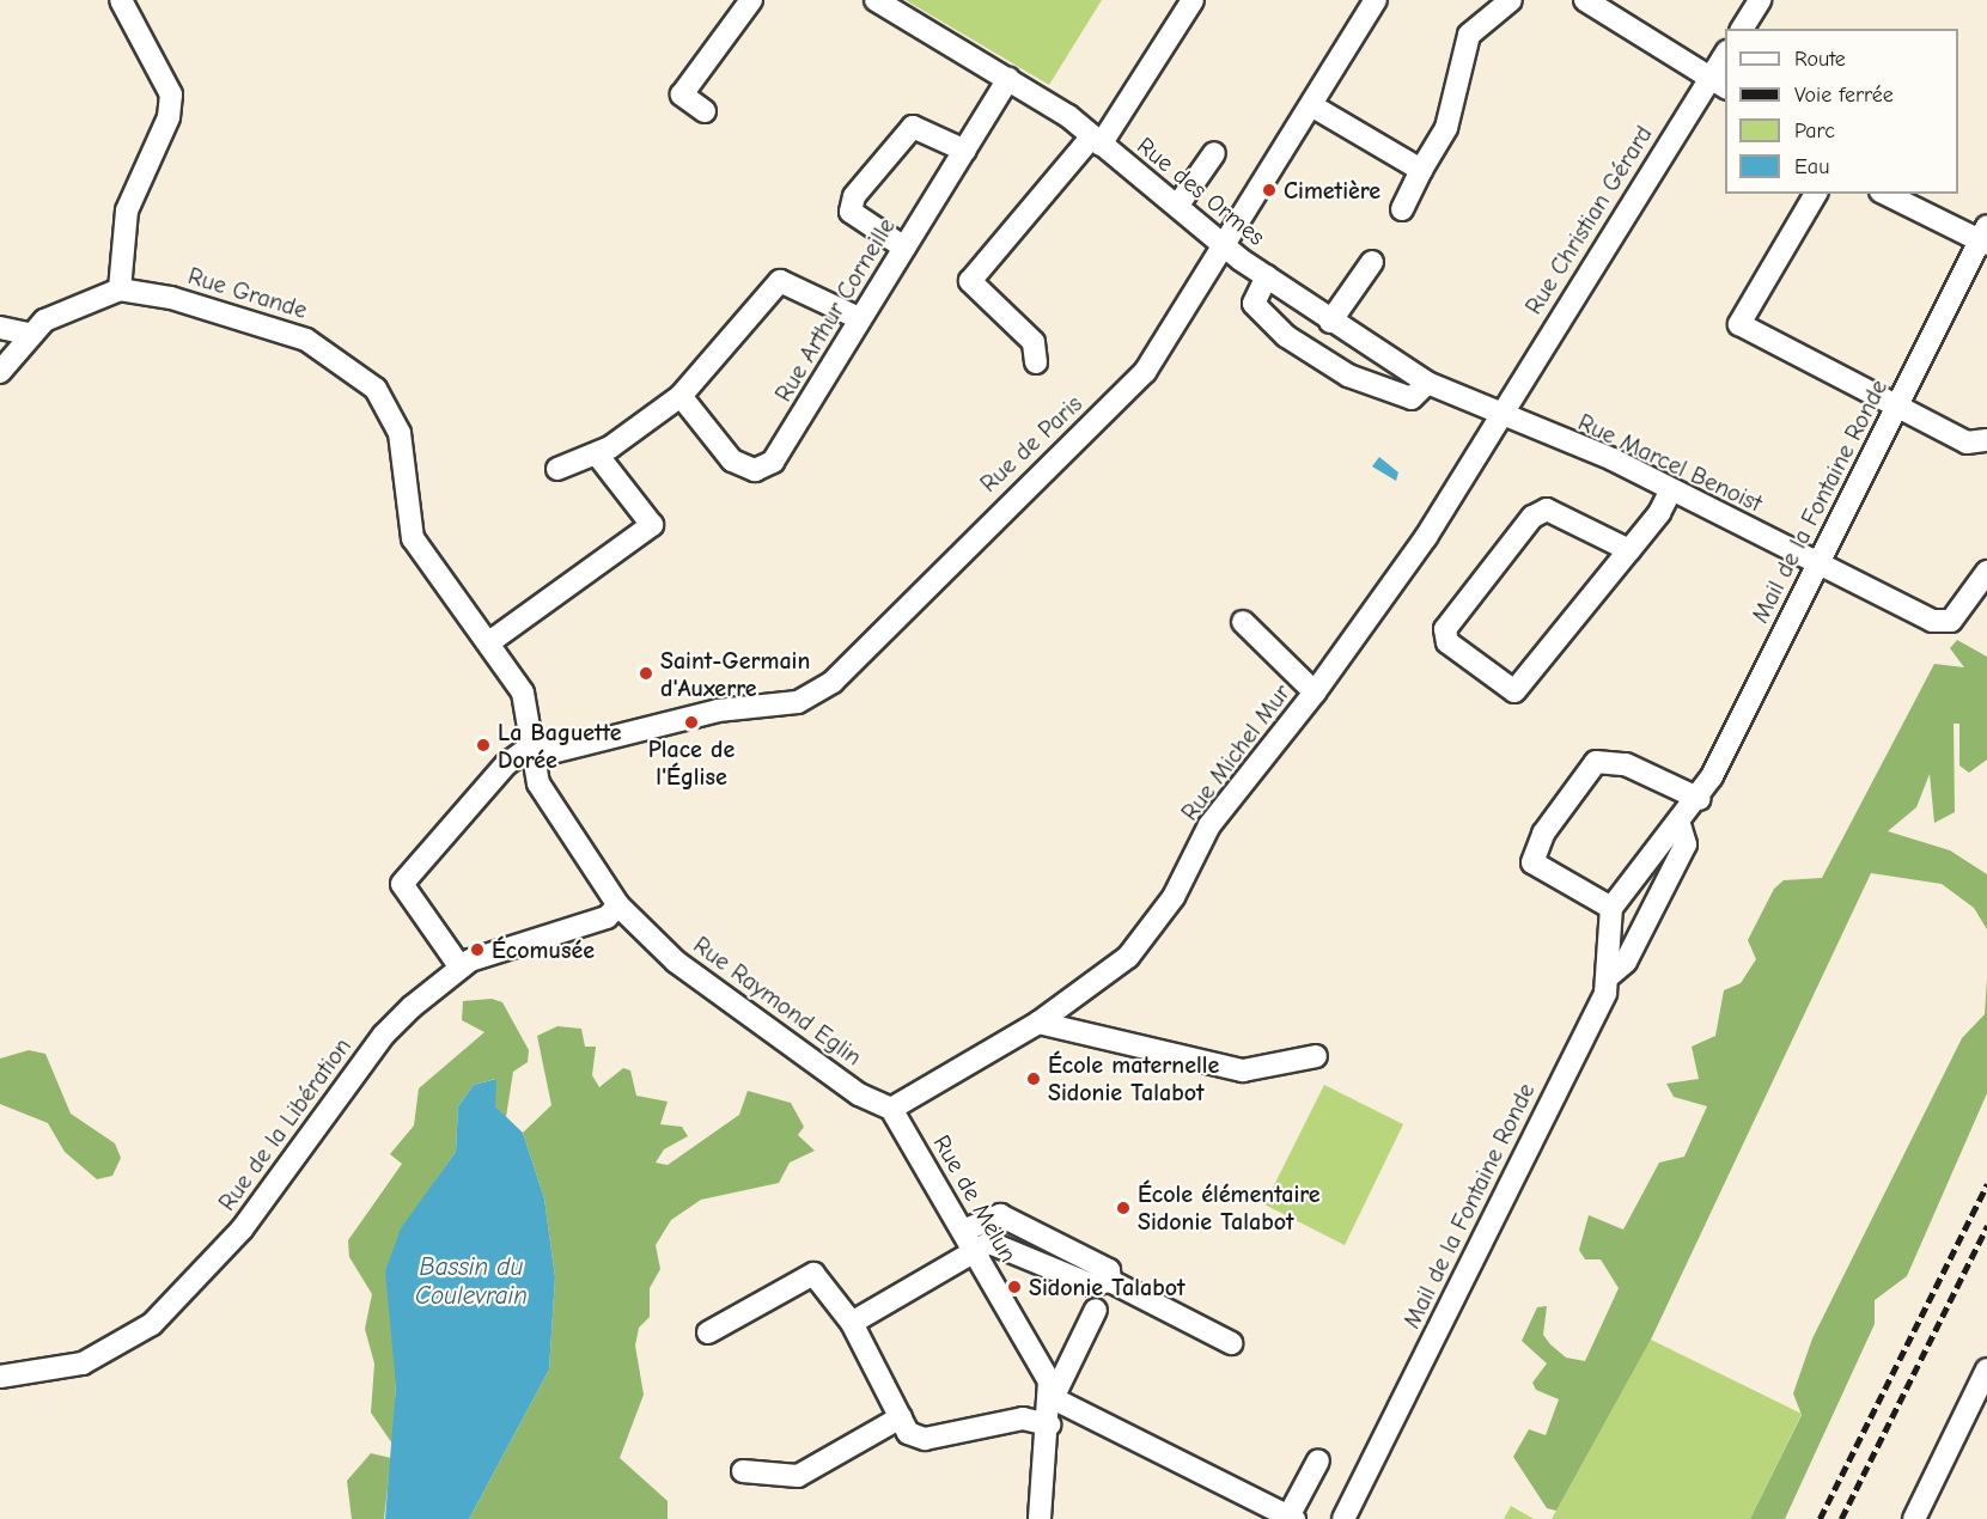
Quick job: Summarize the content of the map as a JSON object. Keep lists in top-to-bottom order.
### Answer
{
  "streets": {
    "street": [
      "Rue des Ormes",
      "Rue Christian Gérard",
      "Rue Grande",
      "Rue Arthur Corneille",
      "Rue de Paris",
      "Rue Marcel Benoist",
      "Mail de la Fontaine Ronde",
      "Rue Michel Mur",
      "Rue Raymond Eglin",
      "Rue de la Libération",
      "Rue de Melun"
    ]
  },
  "crossings": [
    ["Rue des Ormes", "Rue Christian Gérard"],
    ["Rue des Ormes", "Rue Arthur Corneille"],
    ["Rue des Ormes", "Rue de Paris"],
    ["Rue des Ormes", "Rue Marcel Benoist"],
    ["Rue des Ormes", "Rue Michel Mur"],
    ["Rue Christian Gérard", "Rue Marcel Benoist"],
    ["Rue Christian Gérard", "Rue Michel Mur"],
    ["Rue de Paris", "Rue Raymond Eglin"],
    ["Rue Marcel Benoist", "Mail de la Fontaine Ronde"],
    ["Rue Marcel Benoist", "Rue Michel Mur"],
    ["Rue Michel Mur", "Rue Raymond Eglin"],
    ["Rue Michel Mur", "Rue de Melun"],
    ["Rue Raymond Eglin", "Rue de la Libération"],
    ["Rue Raymond Eglin", "Rue de Melun"]
  ],
  "water": ["Bassin du Coulevrain"],
  "places": [
    "Cimetière",
    "Saint-Germain d'Auxerre",
    "Place de l'Église",
    "La Baguette Dorée",
    "Écomusée",
    "École maternelle Sidonie Talabot",
    "École élémentaire Sidonie Talabot",
    "Sidonie Talabot"
  ],
  "legend": [
    "Route",
    "Voie ferrée",
    "Parc",
    "Eau"
  ]
}
